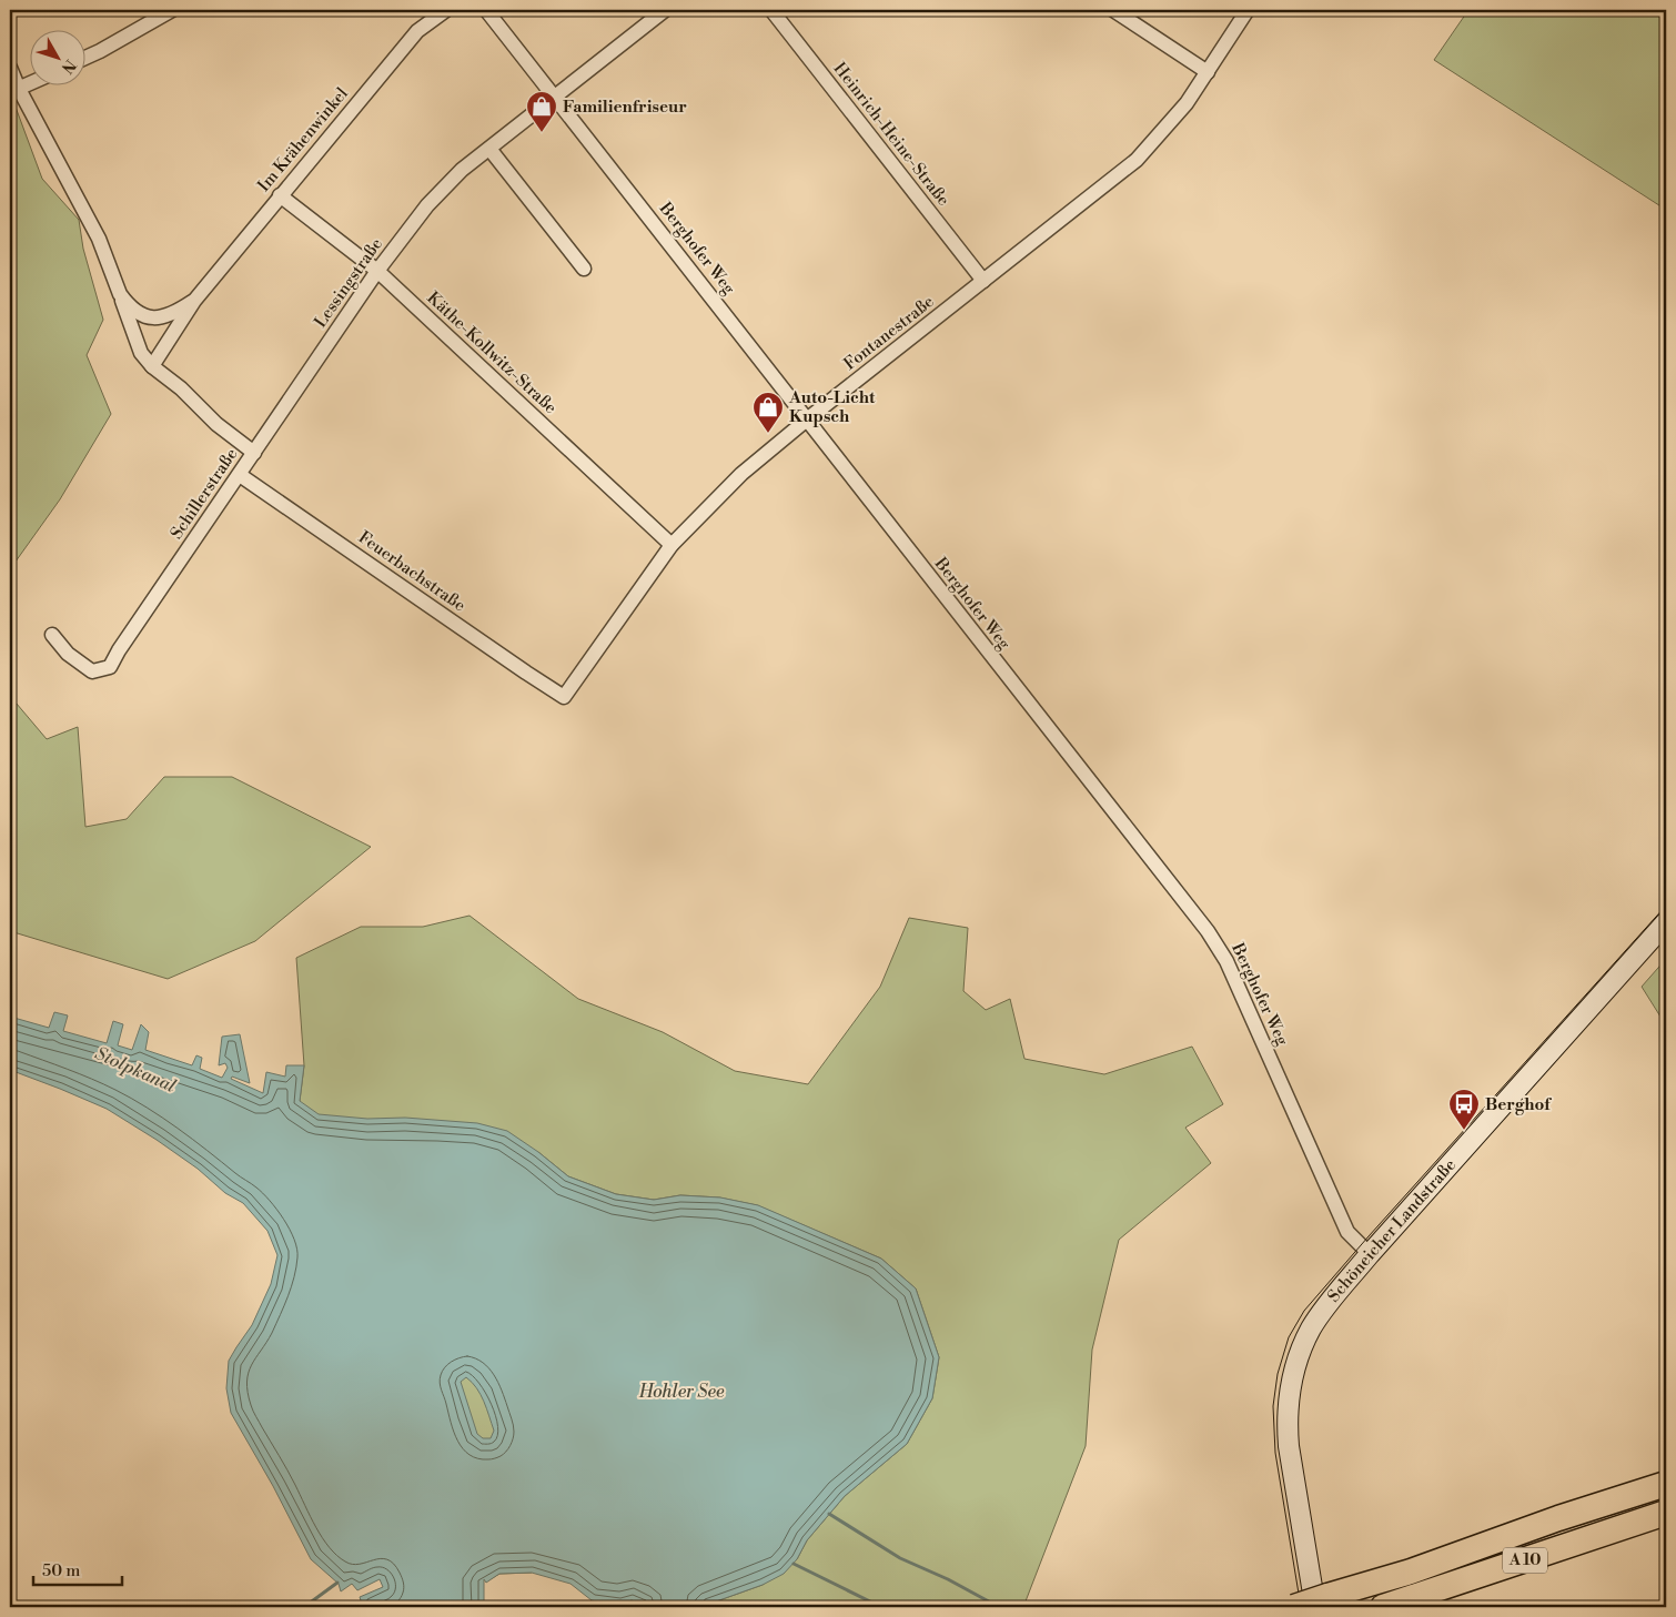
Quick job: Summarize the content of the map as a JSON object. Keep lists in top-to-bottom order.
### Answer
{
  "streets": {
    "highway": ["A 10"],
    "main road": ["Schöneicher Landstraße"],
    "street": [
      "Heinrich-Heine-Straße",
      "Im Krähenwinkel",
      "Berghofer Weg",
      "Lessingstraße",
      "Fontanestraße",
      "Käthe-Kollwitz-Straße",
      "Schillerstraße",
      "Feuerbachstraße"
    ]
  },
  "crossings": [
    ["Heinrich-Heine-Straße", "Fontanestraße"],
    ["Im Krähenwinkel", "Käthe-Kollwitz-Straße"],
    ["Im Krähenwinkel", "Schillerstraße"],
    ["Berghofer Weg", "Lessingstraße"],
    ["Berghofer Weg", "Fontanestraße"],
    ["Berghofer Weg", "Schöneicher Landstraße"],
    ["Lessingstraße", "Käthe-Kollwitz-Straße"],
    ["Lessingstraße", "Schillerstraße"],
    ["Fontanestraße", "Käthe-Kollwitz-Straße"],
    ["Fontanestraße", "Feuerbachstraße"],
    ["Schillerstraße", "Feuerbachstraße"],
    ["Schöneicher Landstraße", "A 10"]
  ],
  "water": ["Stolpkanal", "Hohler See"],
  "places": {
    "shop": ["Familienfriseur", "Auto-Licht Kupsch"],
    "bus stop": ["Berghof"]
  },
  "scale_bar": "50 m",
  "north": "bottom right"
}
